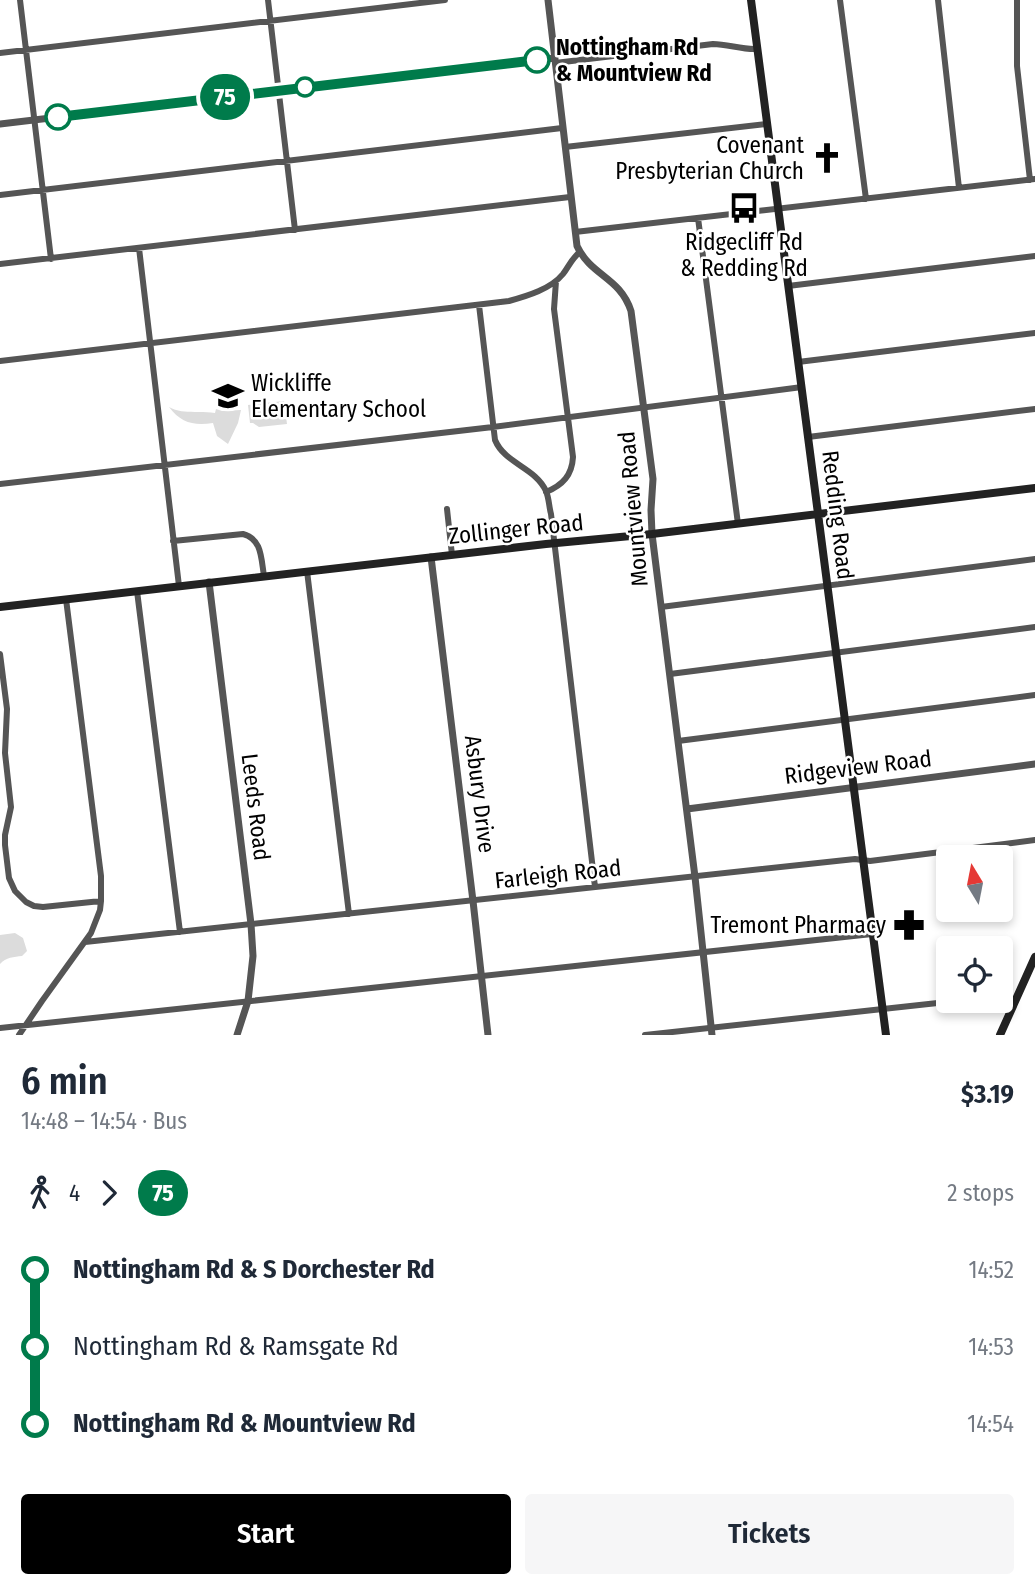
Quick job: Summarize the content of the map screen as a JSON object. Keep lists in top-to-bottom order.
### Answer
{
  "streets": {
    "main road": ["Redding Road", "Zollinger Road"],
    "street": [
      "Mountview Road",
      "Ridgeview Road",
      "Asbury Drive",
      "Leeds Road",
      "Farleigh Road"
    ]
  },
  "crossings": [
    ["Mountview Road", "Zollinger Road"],
    ["Mountview Road", "Ridgeview Road"],
    ["Mountview Road", "Farleigh Road"],
    ["Redding Road", "Zollinger Road"],
    ["Redding Road", "Ridgeview Road"],
    ["Redding Road", "Farleigh Road"],
    ["Zollinger Road", "Asbury Drive"],
    ["Zollinger Road", "Leeds Road"],
    ["Asbury Drive", "Farleigh Road"],
    ["Leeds Road", "Farleigh Road"]
  ],
  "places": {
    "other": ["Nottingham Rd & Mountview Rd"],
    "church": ["Covenant Presbyterian Church"],
    "bus stop": ["Ridgecliff Rd & Redding Rd"],
    "school or university": ["Wickliffe Elementary School"],
    "pharmacy": ["Tremont Pharmacy"]
  },
  "lines": ["bus line 75"],
  "north": "top",
  "page": {
    "on_map": "75",
    "heading": ["6 min", "14:48 – 14:54 · Bus", "$3.19"],
    "legs": ["4", "75", "2 stops"],
    "list": [
      {
        "name": "Nottingham Rd & S Dorchester Rd",
        "value": "14:52"
      },
      {
        "name": "Nottingham Rd & Ramsgate Rd",
        "value": "14:53"
      },
      {
        "name": "Nottingham Rd & Mountview Rd",
        "value": "14:54"
      }
    ],
    "buttons": ["Start", "Tickets"]
  }
}
